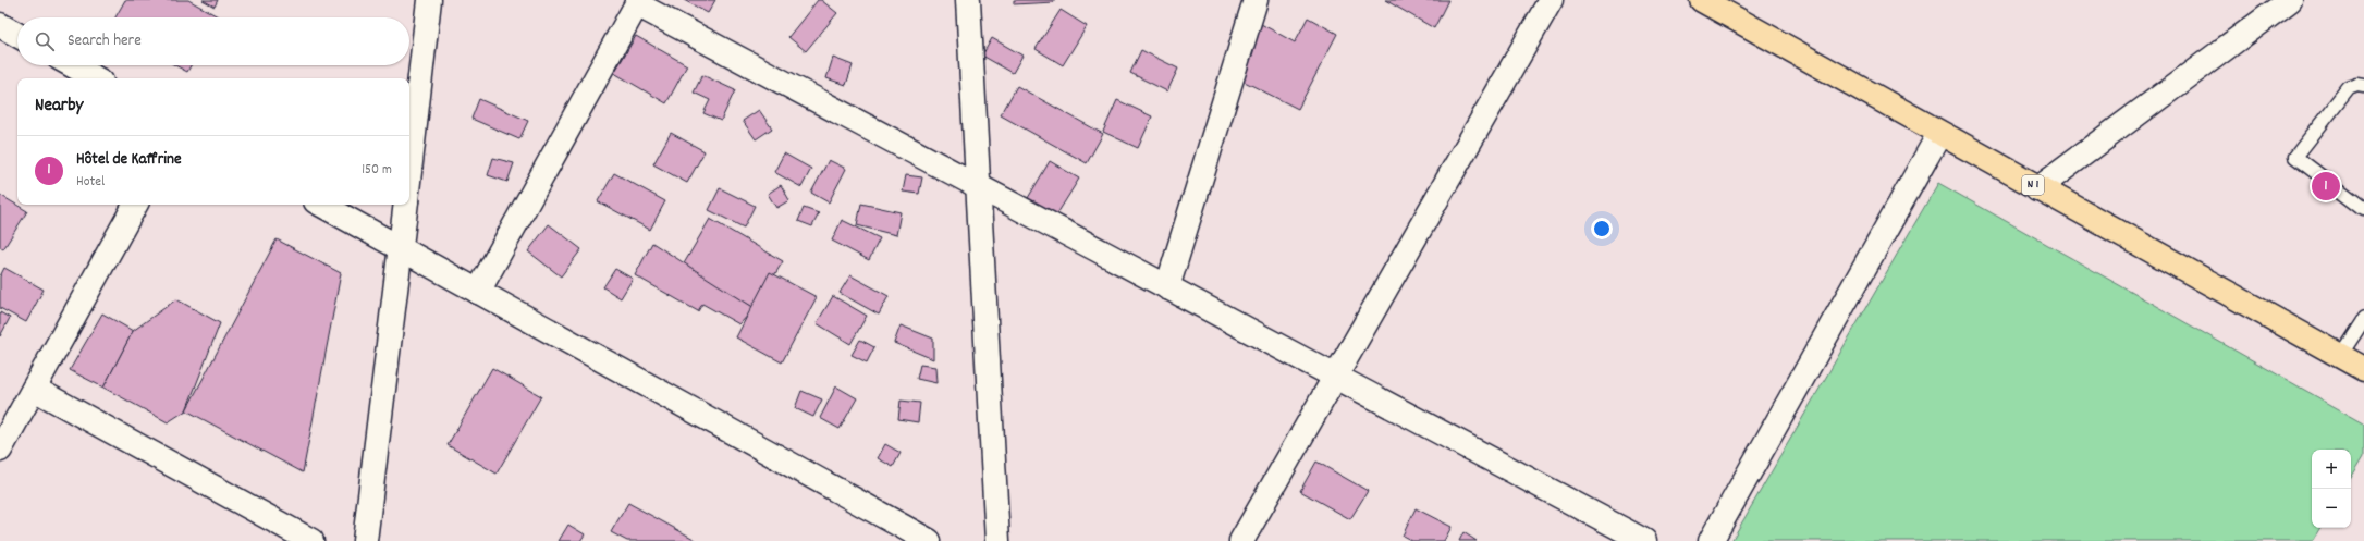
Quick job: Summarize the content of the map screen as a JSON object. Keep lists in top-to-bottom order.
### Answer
{
  "streets": {
    "highway": ["N 1"]
  },
  "page": {
    "search": "Search here",
    "heading": "Nearby",
    "list": [
      {
        "mark": "1",
        "name": "Hôtel de Kaffrine",
        "note": "Hotel",
        "value": "150 m"
      }
    ],
    "pins": "1",
    "map_buttons": ["+", "−"]
  }
}
